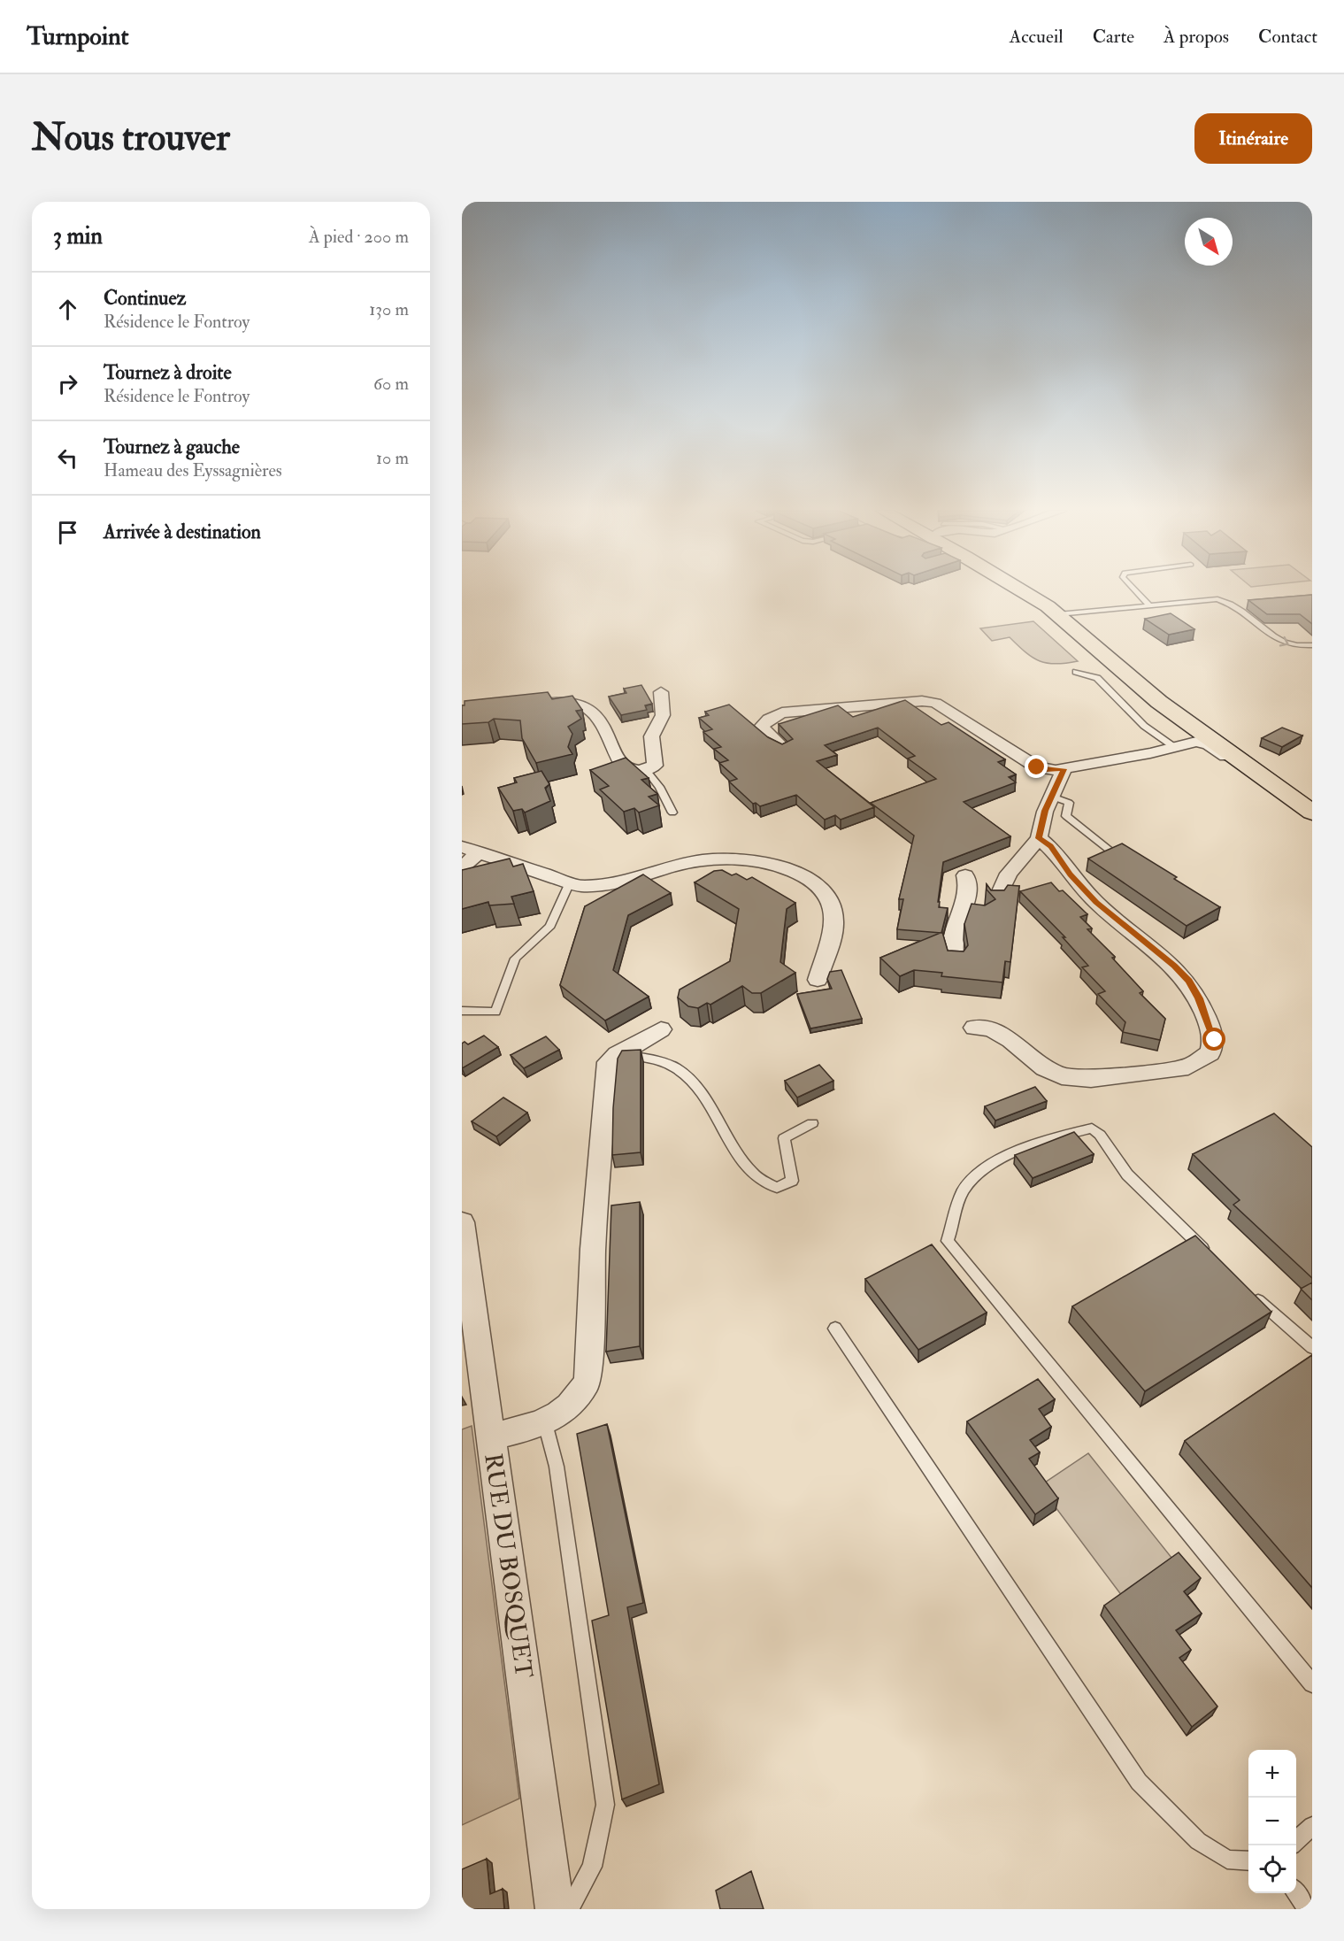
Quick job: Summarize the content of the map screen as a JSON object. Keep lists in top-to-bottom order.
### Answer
{
  "streets": {
    "street": ["RUE DU BOSQUET"]
  },
  "north": "bottom right",
  "page": {
    "header": "Turnpoint",
    "nav": [
      "Accueil",
      "Carte",
      "À propos",
      "Contact"
    ],
    "buttons": "Itinéraire",
    "title": "Nous trouver",
    "heading": ["3 min", "À pied · 200 m"],
    "list": [
      ["Continuez", "Résidence le Fontroy", "130 m"],
      ["Tournez à droite", "Résidence le Fontroy", "60 m"],
      ["Tournez à gauche", "Hameau des Eyssagnières", "10 m"],
      "Arrivée à destination"
    ],
    "map_buttons": ["+", "−"]
  }
}
